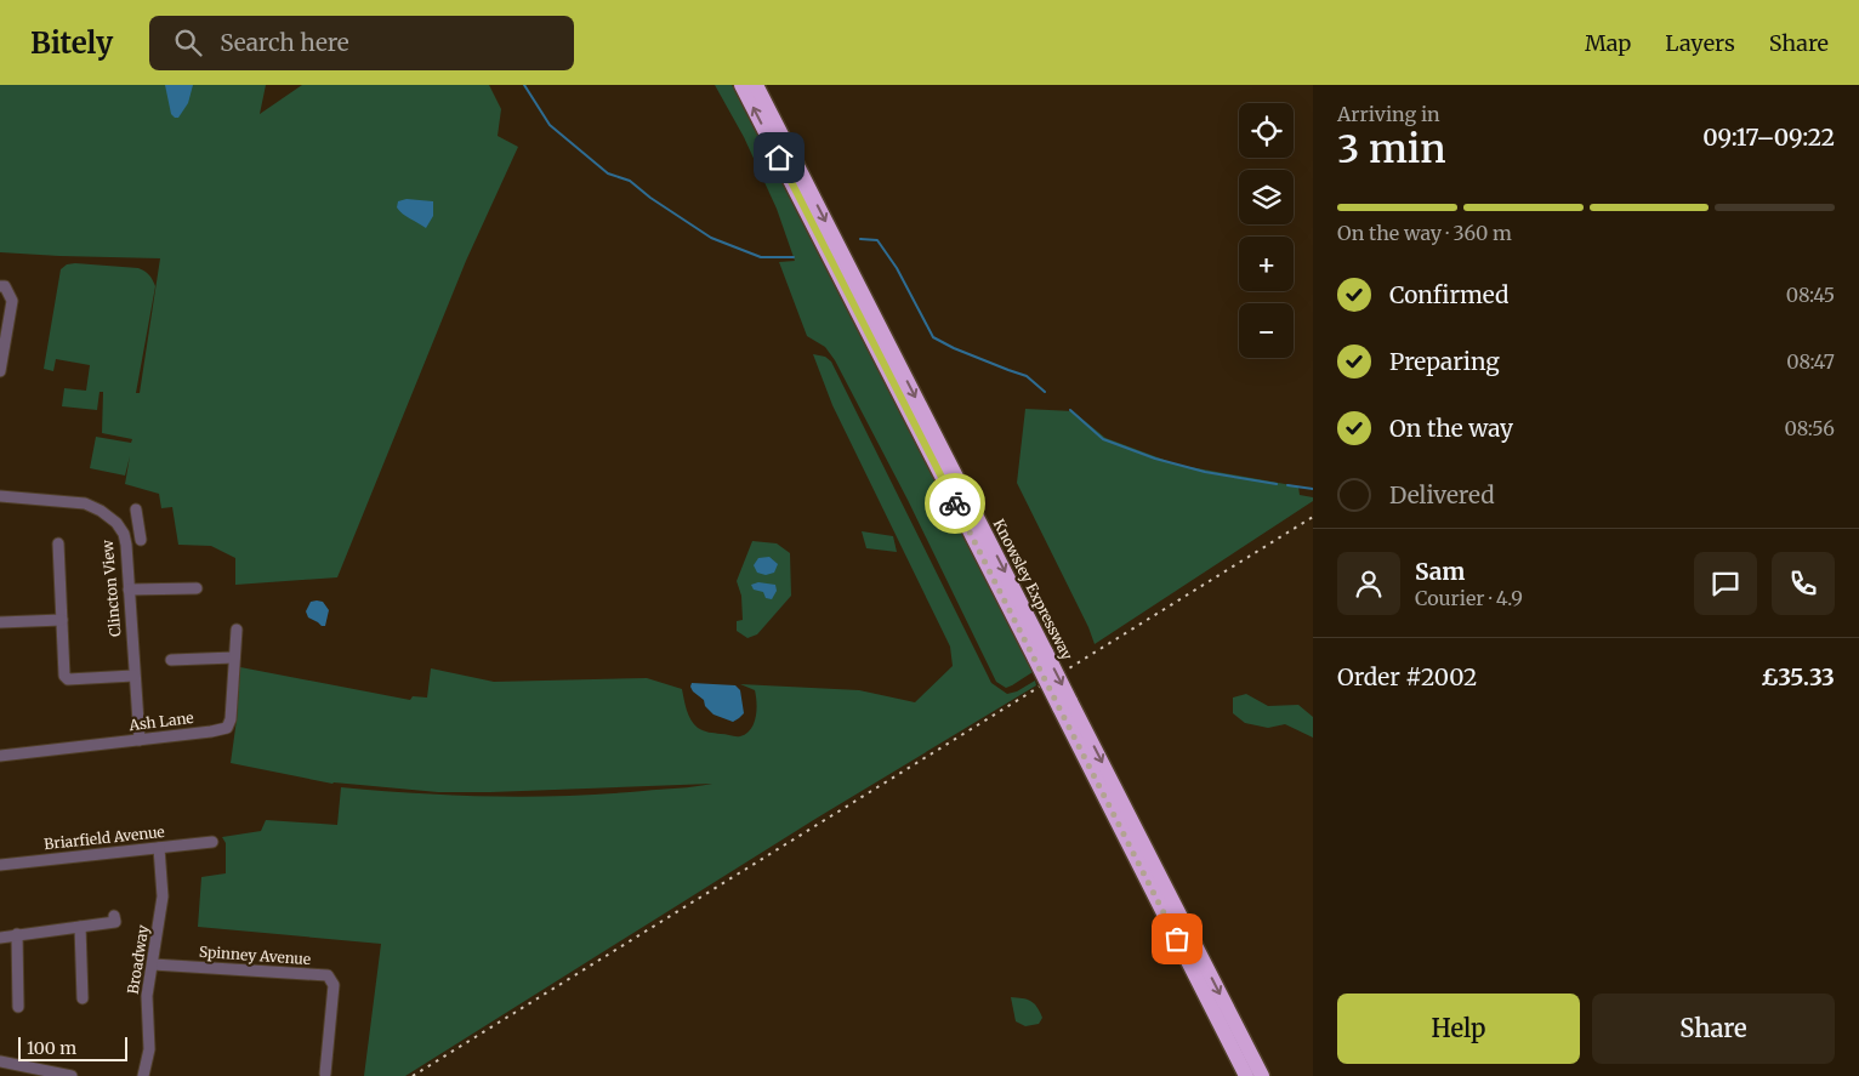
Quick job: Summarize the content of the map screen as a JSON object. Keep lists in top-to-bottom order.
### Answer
{
  "streets": {
    "highway": ["Knowsley Expressway"],
    "street": [
      "Clincton View",
      "Ash Lane",
      "Briarfield Avenue",
      "Spinney Avenue",
      "Broadway"
    ]
  },
  "crossings": [
    ["Clincton View", "Ash Lane"],
    ["Briarfield Avenue", "Broadway"],
    ["Spinney Avenue", "Broadway"]
  ],
  "scale_bar": "100 m",
  "page": {
    "header": "Bitely",
    "search": "Search here",
    "nav": ["Map", "Layers", "Share"],
    "heading": ["3 min", "Arriving in", "09:17–09:22"],
    "panel": [
      "Sam",
      "Courier · 4.9",
      "Order #2002",
      "£35.33"
    ],
    "map_buttons": ["+", "−"],
    "bar": "On the way · 360 m",
    "list": [
      ["Confirmed", "08:45"],
      ["Preparing", "08:47"],
      ["On the way", "08:56"],
      "Delivered"
    ],
    "buttons": ["Help", "Share"],
    "scale": "100 m"
  }
}
